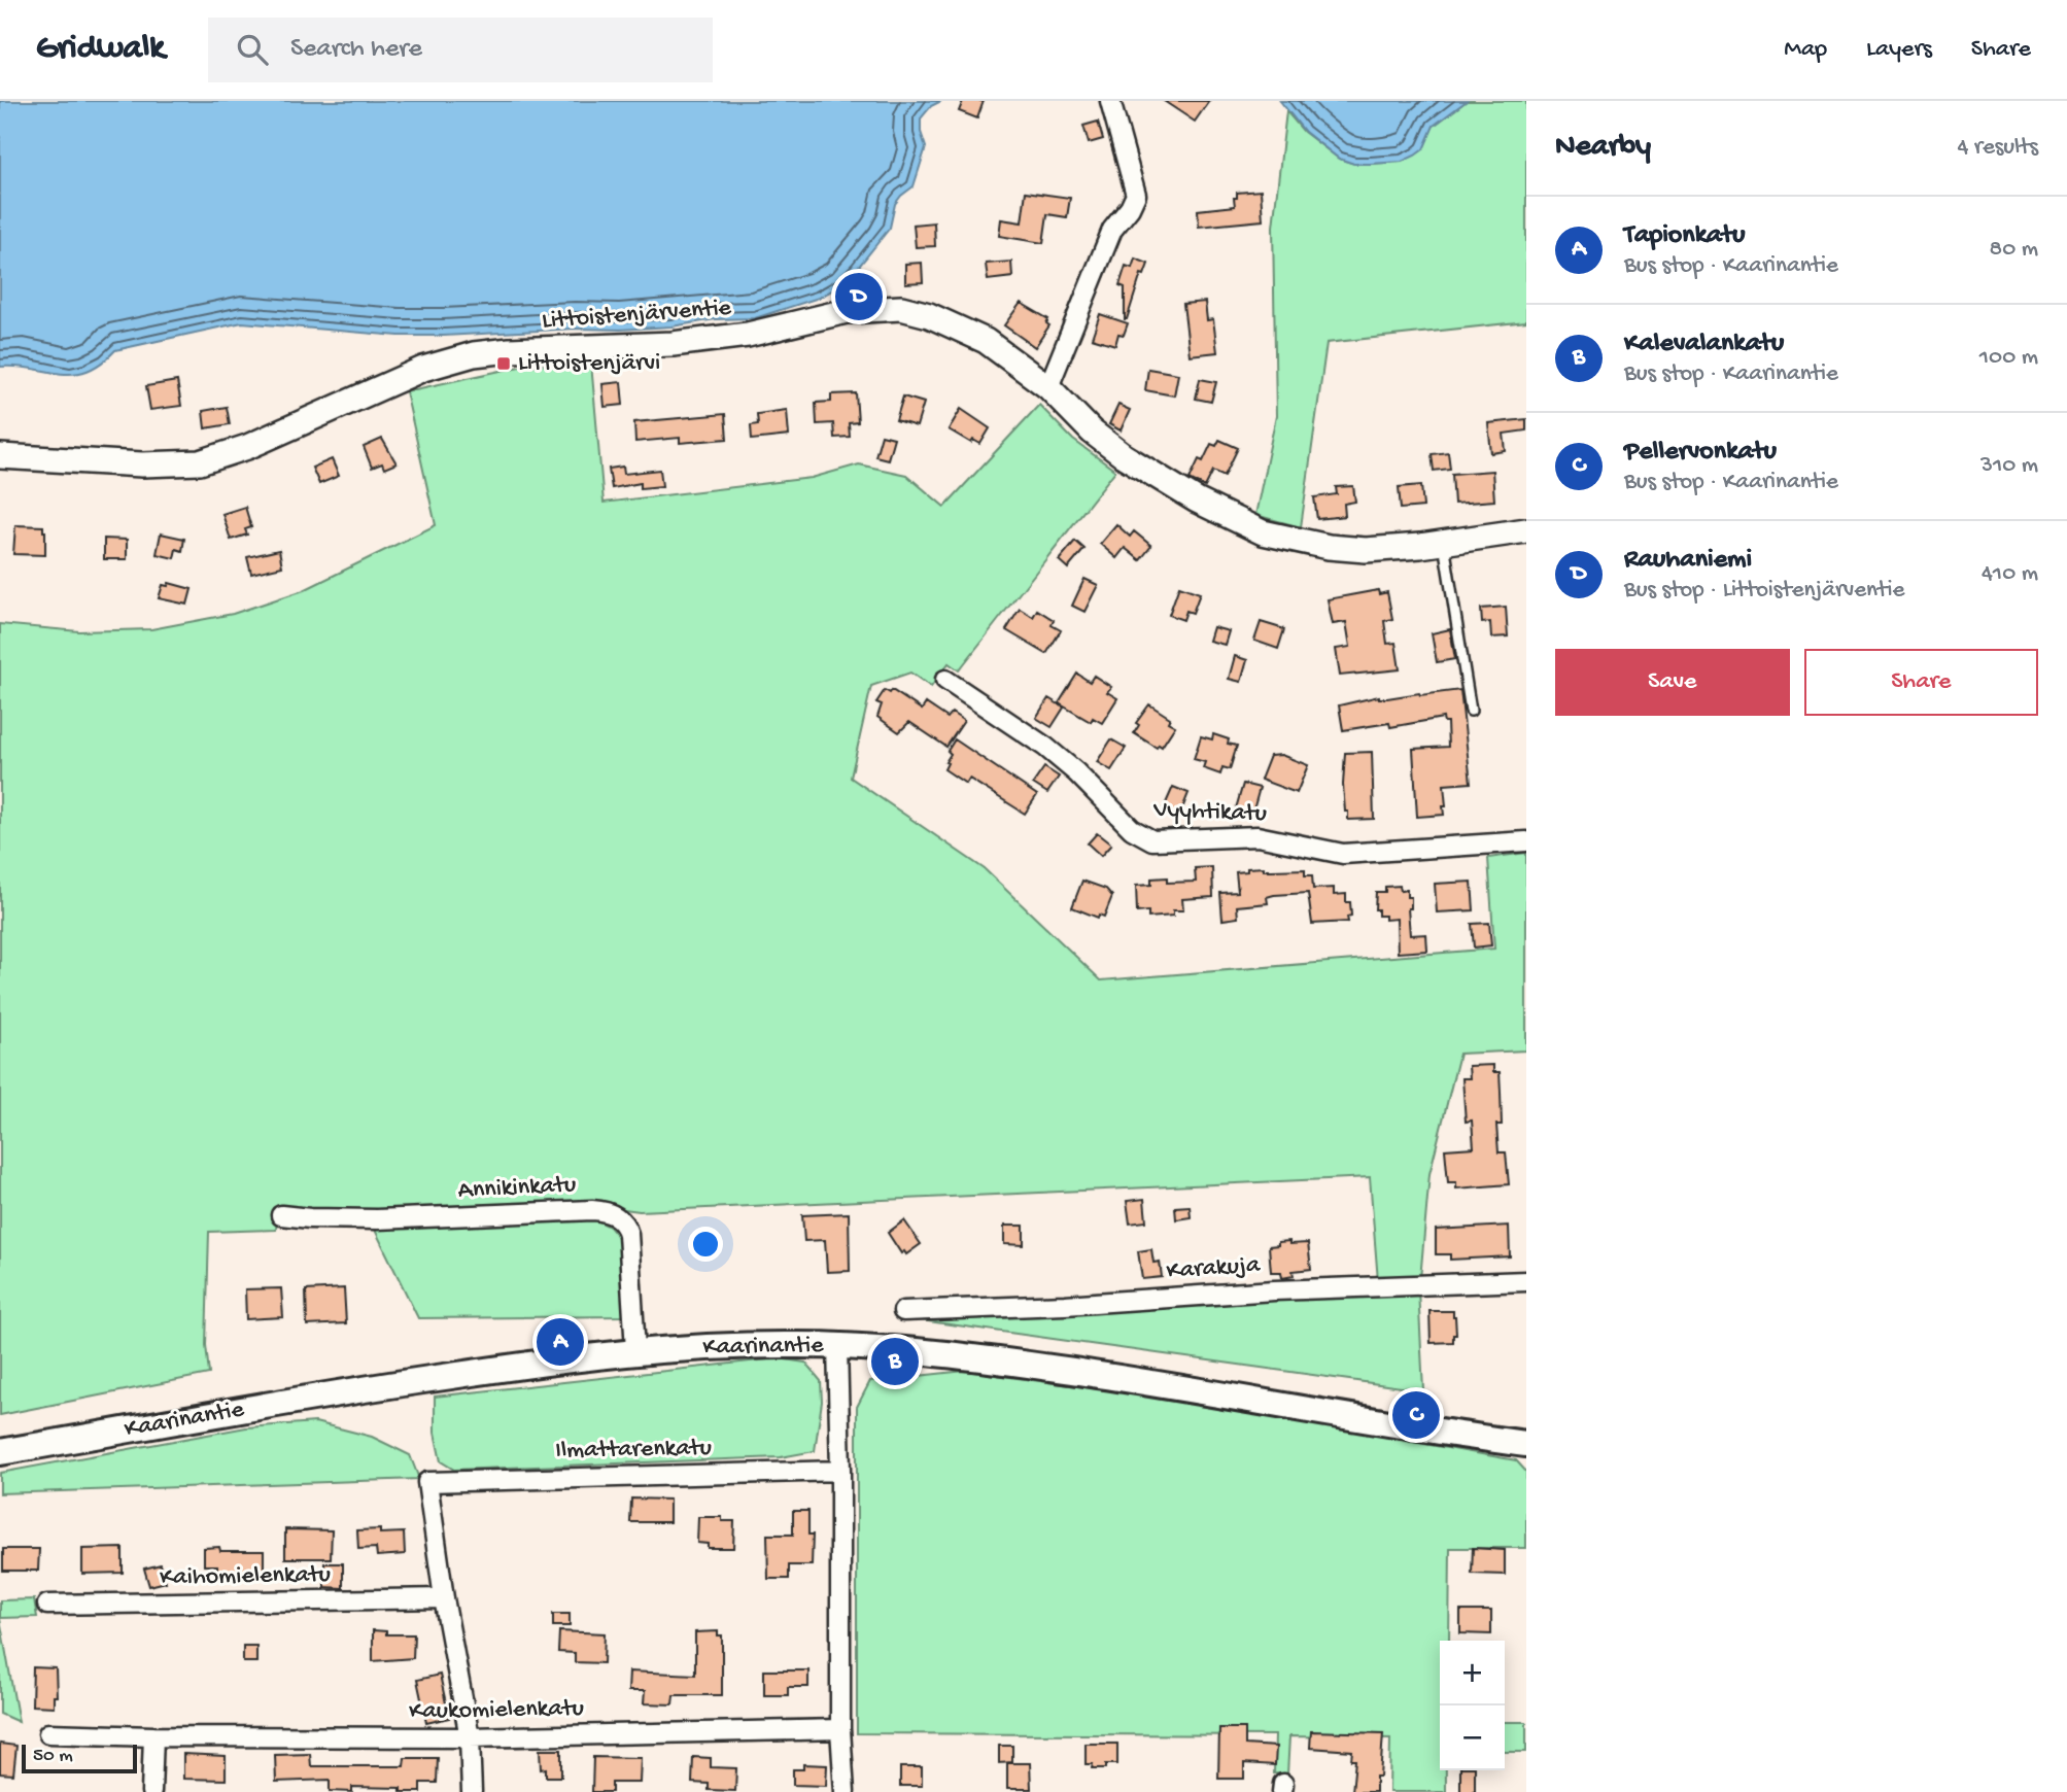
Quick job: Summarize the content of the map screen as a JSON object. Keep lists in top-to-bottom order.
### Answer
{
  "streets": {
    "main road": ["Kaarinantie"],
    "street": [
      "Littoistenjärventie",
      "Vyyhtikatu",
      "Annikinkatu",
      "Karakuja",
      "Ilmattarenkatu",
      "Kaihomielenkatu",
      "Kaukomielenkatu"
    ]
  },
  "crossings": [
    ["Annikinkatu", "Kaarinantie"],
    ["Ilmattarenkatu", "Kaihomielenkatu"]
  ],
  "places": {
    "transit": ["Littoistenjärvi"]
  },
  "scale_bar": "50 m",
  "page": {
    "header": "Gridwalk",
    "search": "Search here",
    "nav": ["Map", "Layers", "Share"],
    "heading": ["Nearby", "4 results"],
    "list": [
      {
        "mark": "A",
        "name": "Tapionkatu",
        "note": "Bus stop · Kaarinantie",
        "value": "80 m"
      },
      {
        "mark": "B",
        "name": "Kalevalankatu",
        "note": "Bus stop · Kaarinantie",
        "value": "100 m"
      },
      {
        "mark": "C",
        "name": "Pellervonkatu",
        "note": "Bus stop · Kaarinantie",
        "value": "310 m"
      },
      {
        "mark": "D",
        "name": "Rauhaniemi",
        "note": "Bus stop · Littoistenjärventie",
        "value": "410 m"
      }
    ],
    "pins": [
      "D",
      "A",
      "B",
      "C"
    ],
    "buttons": ["Save", "Share"],
    "map_buttons": ["+", "−"],
    "scale": "50 m"
  }
}
